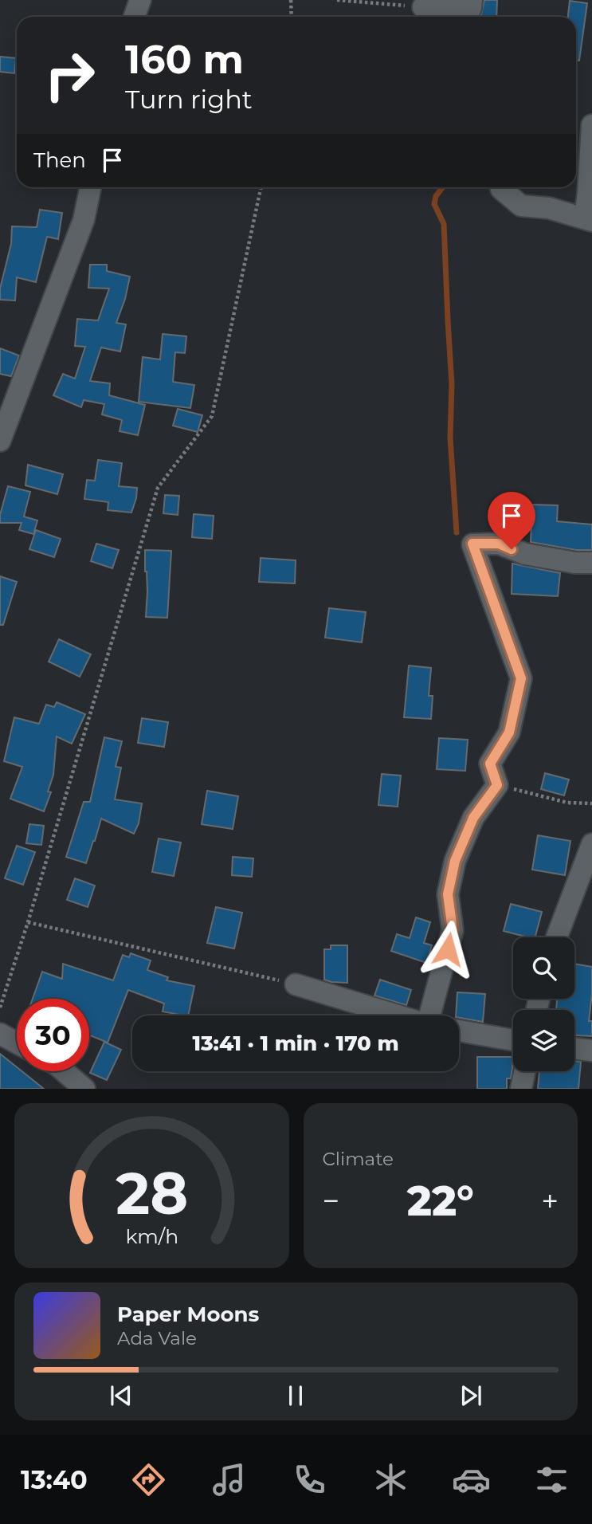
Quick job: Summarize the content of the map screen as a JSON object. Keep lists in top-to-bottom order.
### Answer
{
  "page": {
    "turn": ["160 m", "Turn right"],
    "then": "Then",
    "limit": "30",
    "trip": "13:41 · 1 min · 170 m",
    "tile": "Climate",
    "heat": ["−", "22°", "+"],
    "song": ["Paper Moons", "Ada Vale"],
    "tabs": "13:40",
    "gauge": ["28", "km/h"]
  }
}
